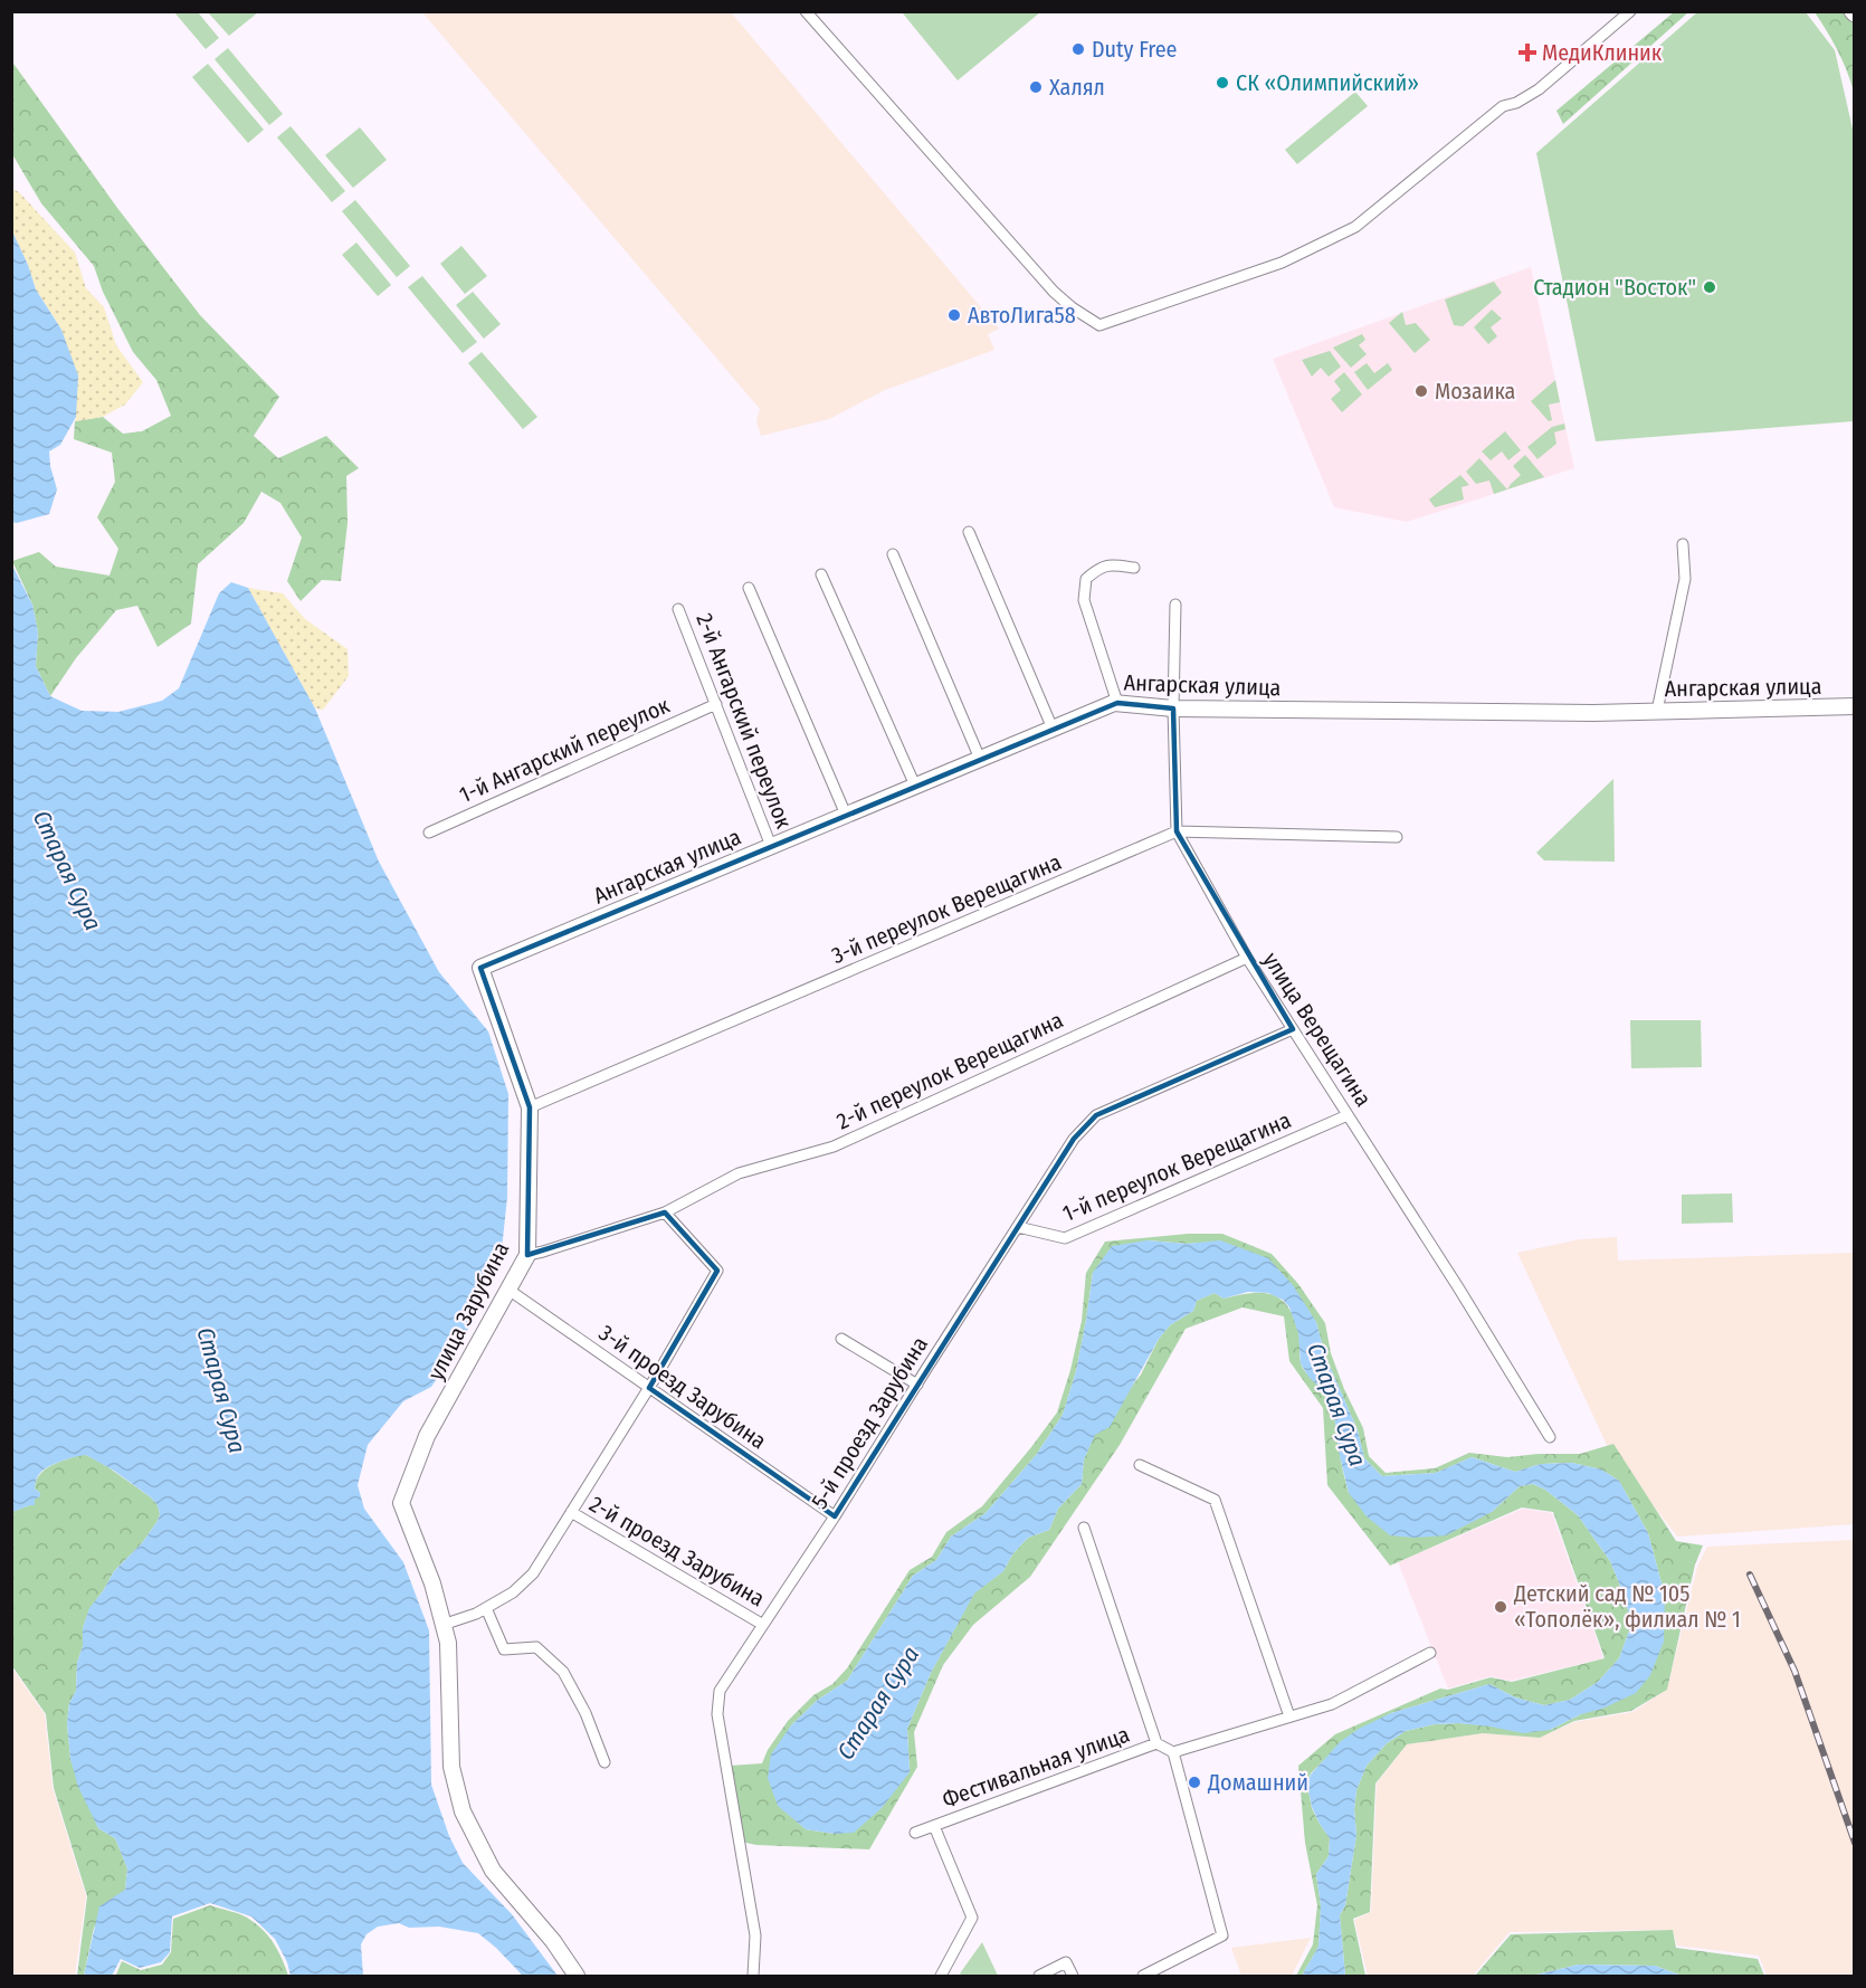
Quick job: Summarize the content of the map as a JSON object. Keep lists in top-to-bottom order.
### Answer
{
  "streets": {
    "street": [
      "Ангарская улица",
      "2-й Ангарский переулок",
      "1-й Ангарский переулок",
      "3-й переулок Верещагина",
      "улица Верещагина",
      "2-й переулок Верещагина",
      "1-й переулок Верещагина",
      "улица Зарубина",
      "3-й проезд Зарубина",
      "5-й проезд Зарубина",
      "2-й проезд Зарубина",
      "Фестивальная улица"
    ]
  },
  "crossings": [
    ["Ангарская улица", "2-й Ангарский переулок"],
    ["Ангарская улица", "улица Верещагина"],
    ["Ангарская улица", "улица Зарубина"],
    ["2-й Ангарский переулок", "1-й Ангарский переулок"],
    ["3-й переулок Верещагина", "улица Верещагина"],
    ["3-й переулок Верещагина", "улица Зарубина"],
    ["улица Верещагина", "2-й переулок Верещагина"],
    ["улица Верещагина", "1-й переулок Верещагина"],
    ["улица Верещагина", "5-й проезд Зарубина"],
    ["2-й переулок Верещагина", "улица Зарубина"],
    ["1-й переулок Верещагина", "5-й проезд Зарубина"],
    ["улица Зарубина", "3-й проезд Зарубина"],
    ["3-й проезд Зарубина", "5-й проезд Зарубина"],
    ["5-й проезд Зарубина", "2-й проезд Зарубина"]
  ],
  "water": ["Старая Сура"],
  "places": {
    "other": [
      "Duty Free",
      "СК «Олимпийский»",
      "Халял",
      "Стадион \"Восток\"",
      "АвтоЛига58",
      "Мозаика",
      "Детский сад № 105 «Тополёк», филиал № 1",
      "Домашний"
    ],
    "health": ["МедиКлиник"]
  }
}
